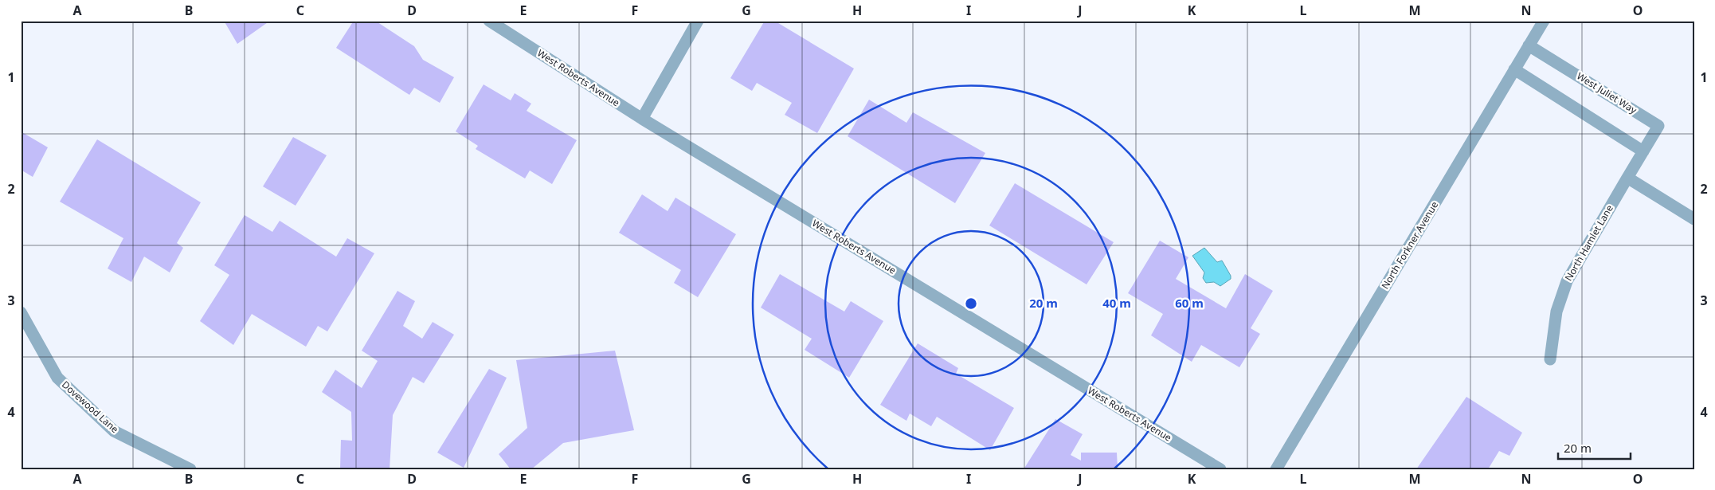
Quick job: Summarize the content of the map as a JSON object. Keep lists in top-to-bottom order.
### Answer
{
  "streets": {
    "street": [
      "West Roberts Avenue",
      "West Juliet Way",
      "North Hamlet Lane",
      "North Forkner Avenue",
      "Dovewood Lane"
    ]
  },
  "crossings": [
    ["West Juliet Way", "North Hamlet Lane"],
    ["West Juliet Way", "North Forkner Avenue"]
  ],
  "scale_bar": "20 m",
  "grid": {
    "columns": [
      "A",
      "B",
      "C",
      "D",
      "E",
      "F",
      "G",
      "H",
      "I",
      "J",
      "K",
      "L",
      "M",
      "N",
      "O"
    ],
    "rows": [
      "1",
      "2",
      "3",
      "4"
    ]
  },
  "rings": ["20 m", "40 m", "60 m"]
}
